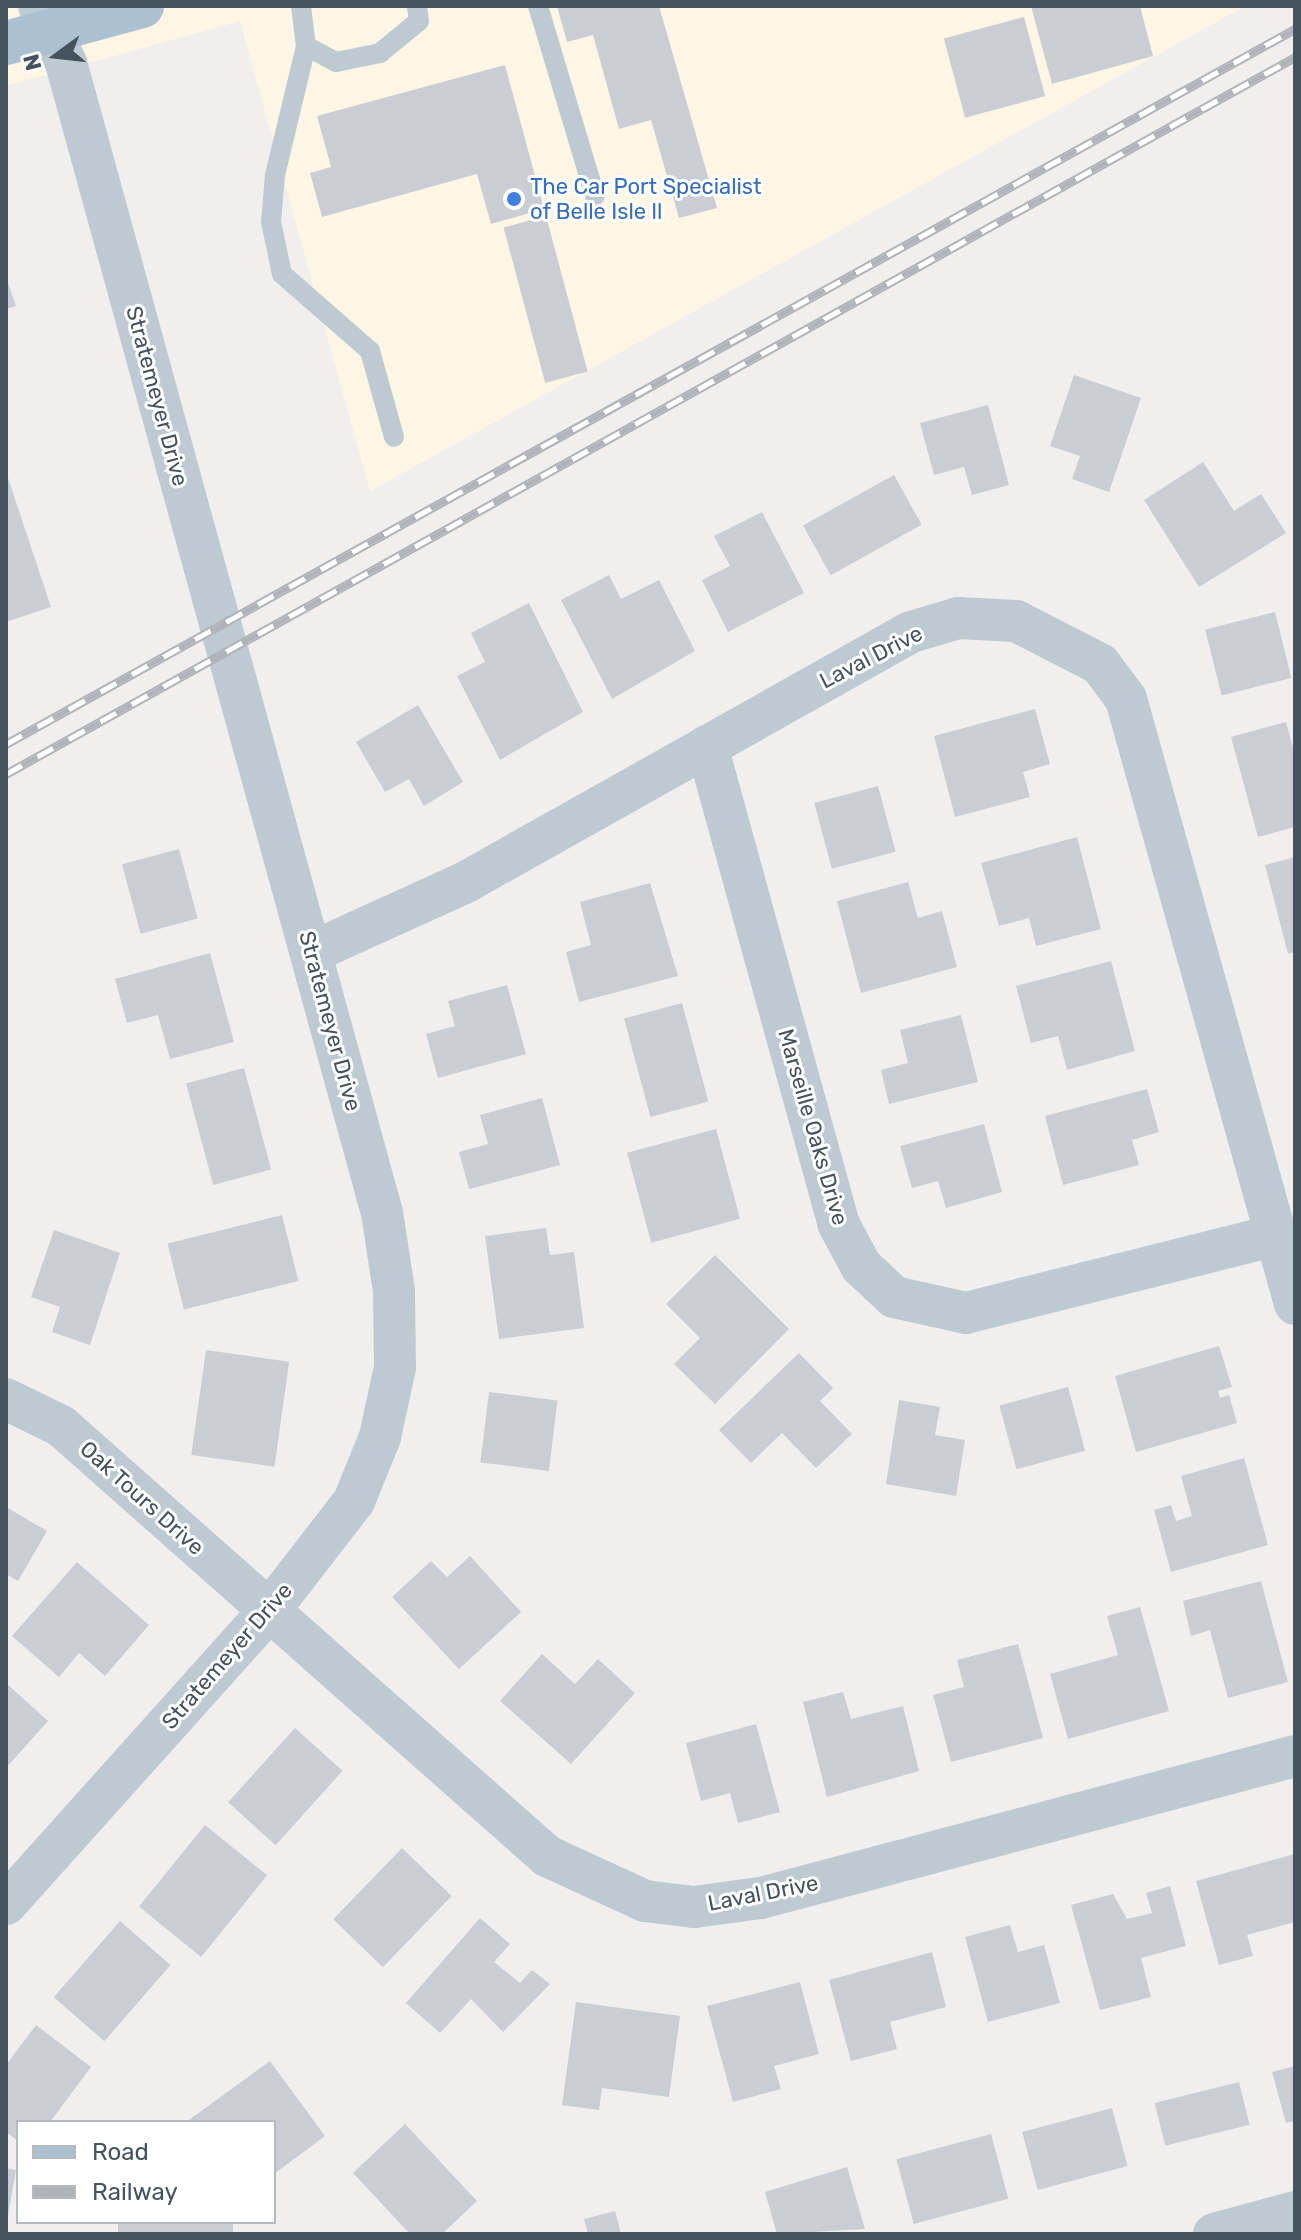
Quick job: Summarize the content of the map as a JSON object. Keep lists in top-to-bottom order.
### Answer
{
  "streets": {
    "street": [
      "Stratemeyer Drive",
      "Laval Drive",
      "Marseille Oaks Drive",
      "Oak Tours Drive"
    ]
  },
  "crossings": [
    ["Stratemeyer Drive", "Laval Drive"],
    ["Stratemeyer Drive", "Oak Tours Drive"],
    ["Laval Drive", "Marseille Oaks Drive"],
    ["Laval Drive", "Oak Tours Drive"]
  ],
  "places": ["The Car Port Specialist of Belle Isle ll"],
  "legend": ["Road", "Railway"],
  "north": "left"
}
